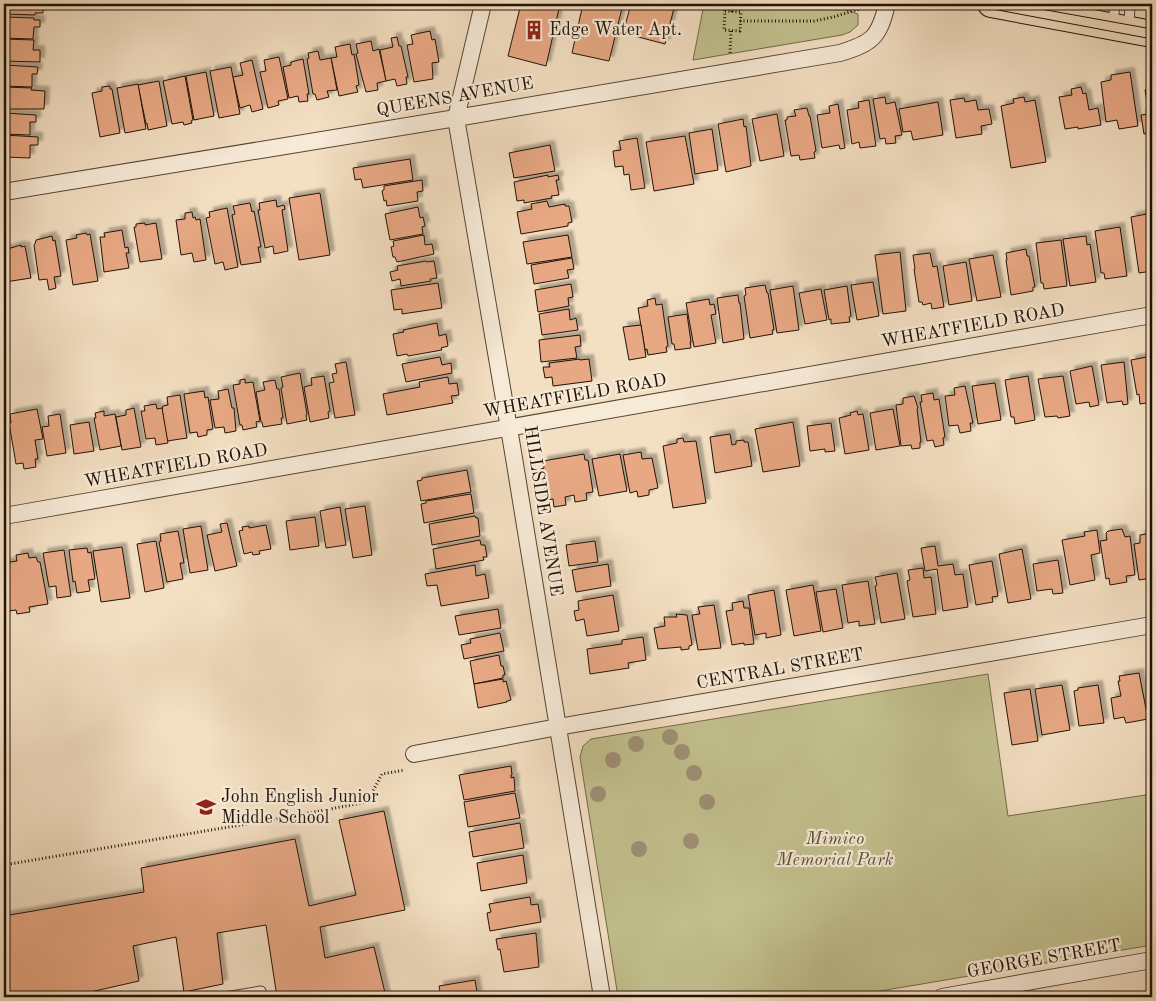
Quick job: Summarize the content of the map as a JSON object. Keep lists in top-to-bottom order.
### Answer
{
  "streets": {
    "street": [
      "QUEENS AVENUE",
      "WHEATFIELD ROAD",
      "HILLSIDE AVENUE",
      "CENTRAL STREET",
      "GEORGE STREET"
    ]
  },
  "crossings": [
    ["QUEENS AVENUE", "HILLSIDE AVENUE"],
    ["WHEATFIELD ROAD", "HILLSIDE AVENUE"],
    ["HILLSIDE AVENUE", "CENTRAL STREET"]
  ],
  "parks": ["Mimico Memorial Park"],
  "places": {
    "building": ["Edge Water Apt."],
    "school or university": ["John English Junior Middle School"]
  }
}
